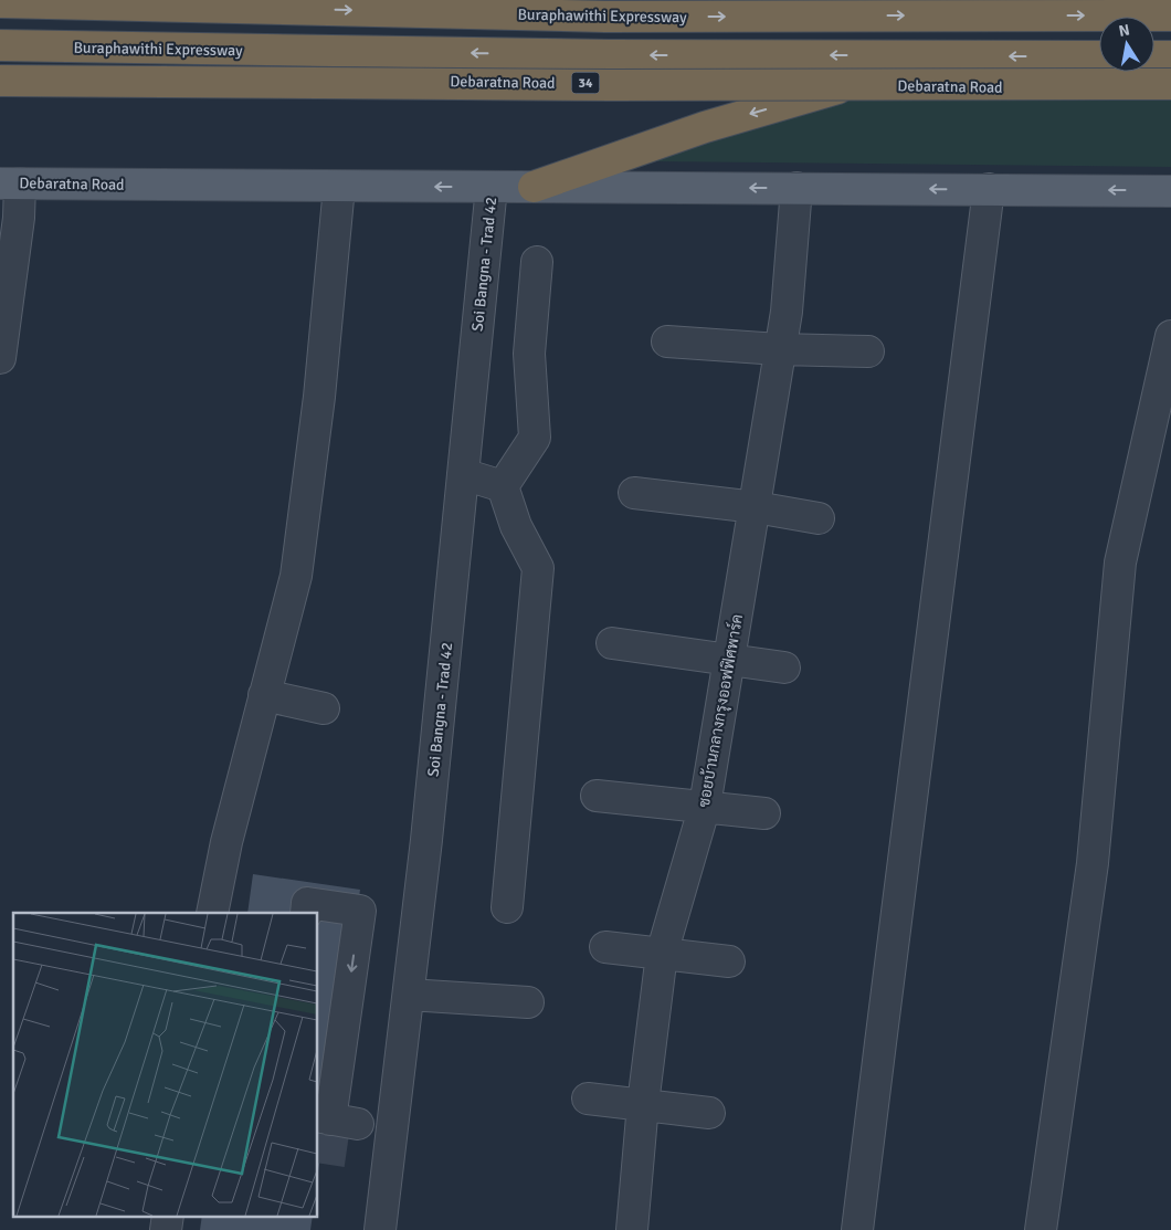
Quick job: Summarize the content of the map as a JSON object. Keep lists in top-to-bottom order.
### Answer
{
  "streets": {
    "highway": ["Buraphawithi Expressway", "Debaratna Road", "34"],
    "street": ["Soi Bangna - Trad 42", "ซอยบ้านกลางกรุงออฟฟิศพาร์ค"]
  },
  "crossings": [
    ["Debaratna Road", "Soi Bangna - Trad 42"],
    ["Debaratna Road", "ซอยบ้านกลางกรุงออฟฟิศพาร์ค"]
  ],
  "north": "top"
}
